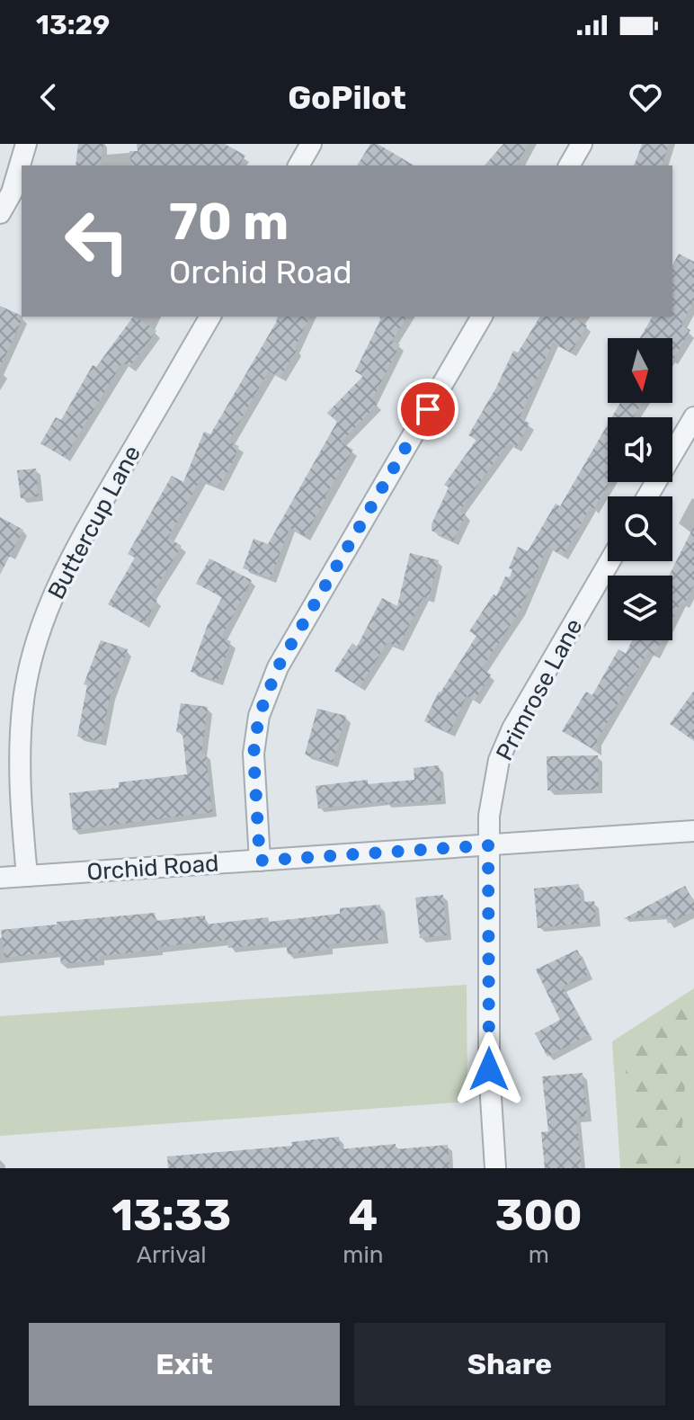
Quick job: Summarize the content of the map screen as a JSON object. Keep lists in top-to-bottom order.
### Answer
{
  "streets": {
    "street": ["Buttercup Lane", "Primrose Lane", "Orchid Road"]
  },
  "crossings": [
    ["Buttercup Lane", "Orchid Road"],
    ["Primrose Lane", "Orchid Road"]
  ],
  "north": "bottom",
  "page": {
    "status": "13:29",
    "header": "GoPilot",
    "turn": ["70 m", "Orchid Road"],
    "eta": [
      "13:33",
      "Arrival",
      "4",
      "min",
      "300",
      "m"
    ],
    "buttons": ["Exit", "Share"]
  }
}
